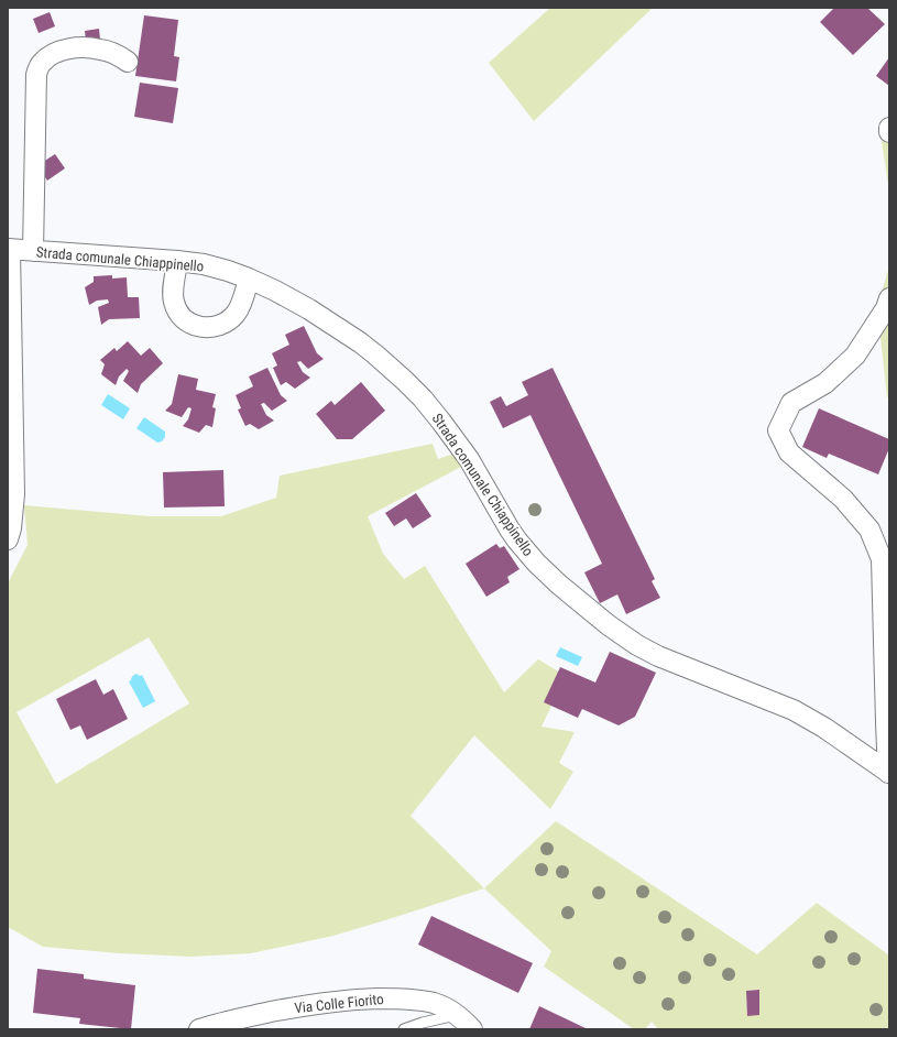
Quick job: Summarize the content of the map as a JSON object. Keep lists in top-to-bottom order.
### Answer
{
  "streets": {
    "street": ["Strada comunale Chiappinello", "Via Colle Fiorito"]
  }
}
